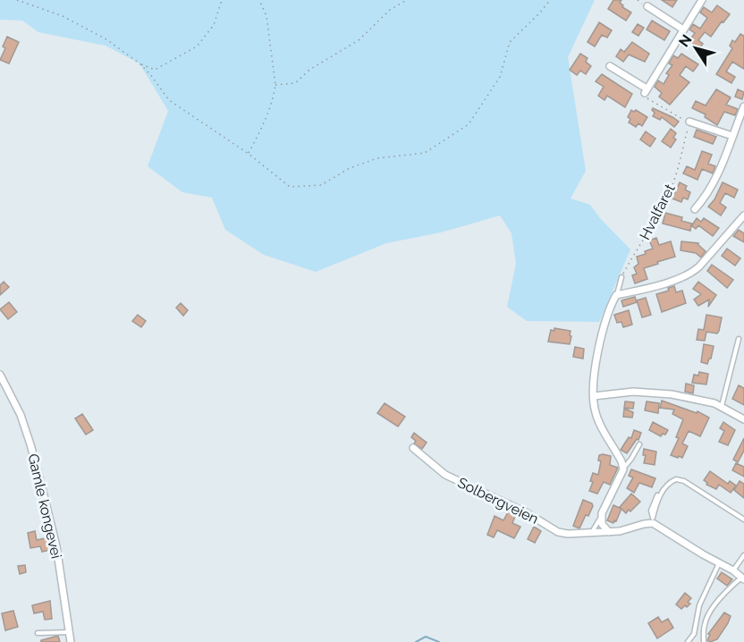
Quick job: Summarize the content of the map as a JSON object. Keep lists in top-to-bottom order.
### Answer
{
  "streets": {
    "street": ["Solbergveien", "Gamle kongevei"],
    "path": ["Hvalfaret"]
  },
  "north": "top left"
}
